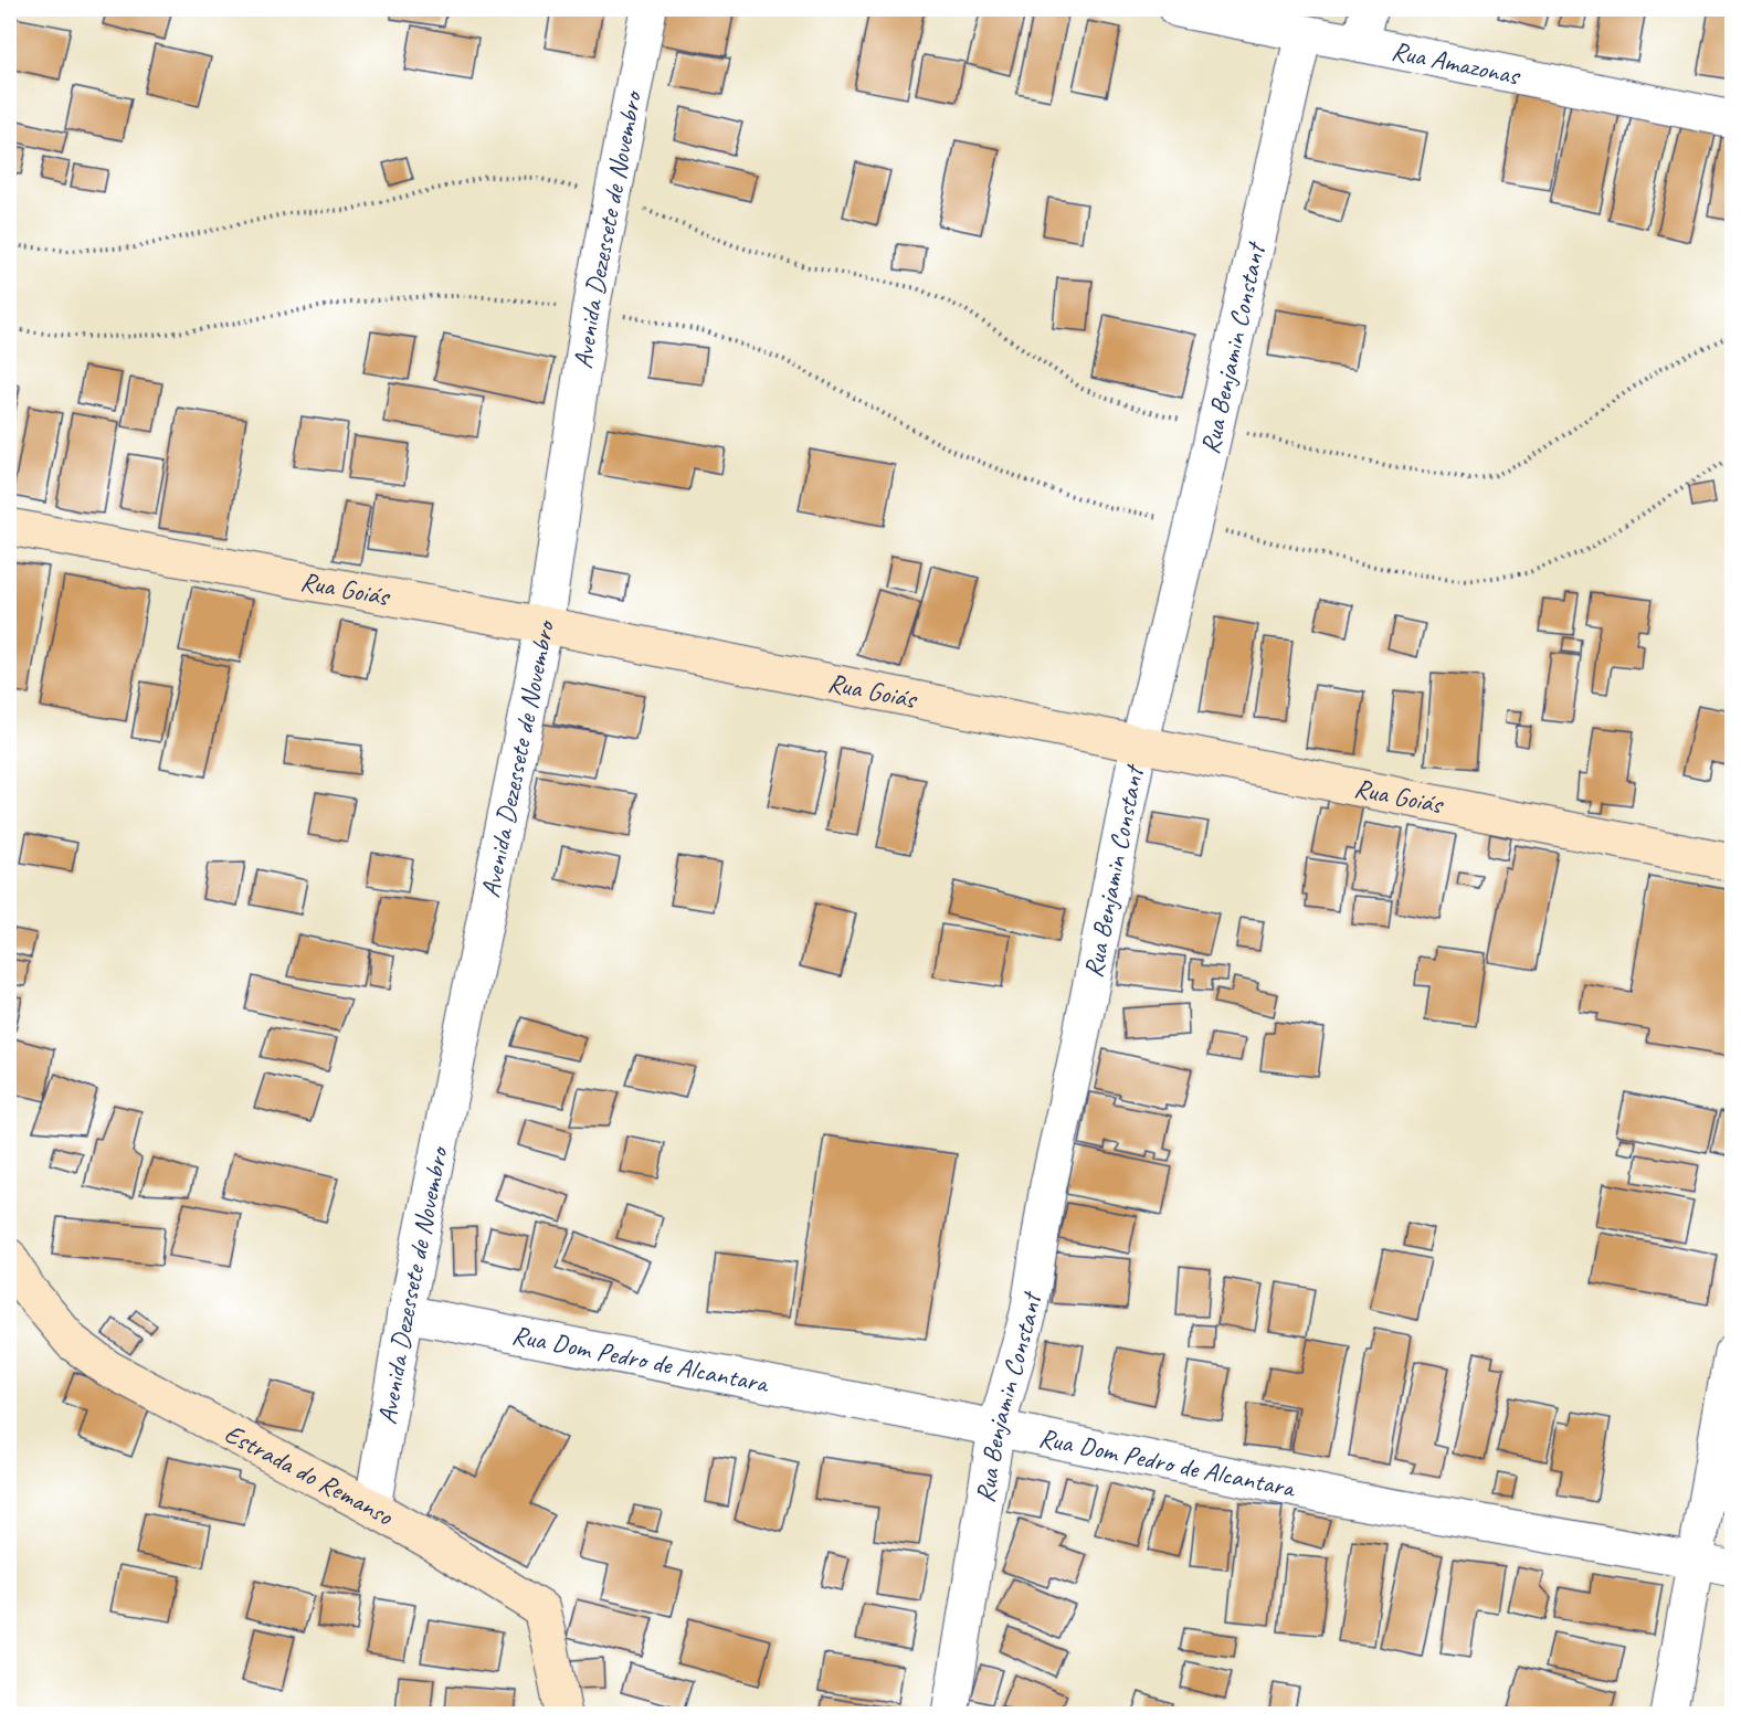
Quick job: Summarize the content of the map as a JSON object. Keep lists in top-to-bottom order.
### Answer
{
  "streets": {
    "street": [
      "Rua Amazonas",
      "Avenida Dezessete de Novembro",
      "Rua Benjamin Constant",
      "Rua Goiás",
      "Rua Dom Pedro de Alcantara",
      "Estrada do Remanso"
    ]
  },
  "crossings": [
    ["Rua Amazonas", "Rua Benjamin Constant"],
    ["Avenida Dezessete de Novembro", "Rua Goiás"],
    ["Avenida Dezessete de Novembro", "Rua Dom Pedro de Alcantara"],
    ["Avenida Dezessete de Novembro", "Estrada do Remanso"],
    ["Rua Benjamin Constant", "Rua Goiás"],
    ["Rua Benjamin Constant", "Rua Dom Pedro de Alcantara"]
  ]
}
